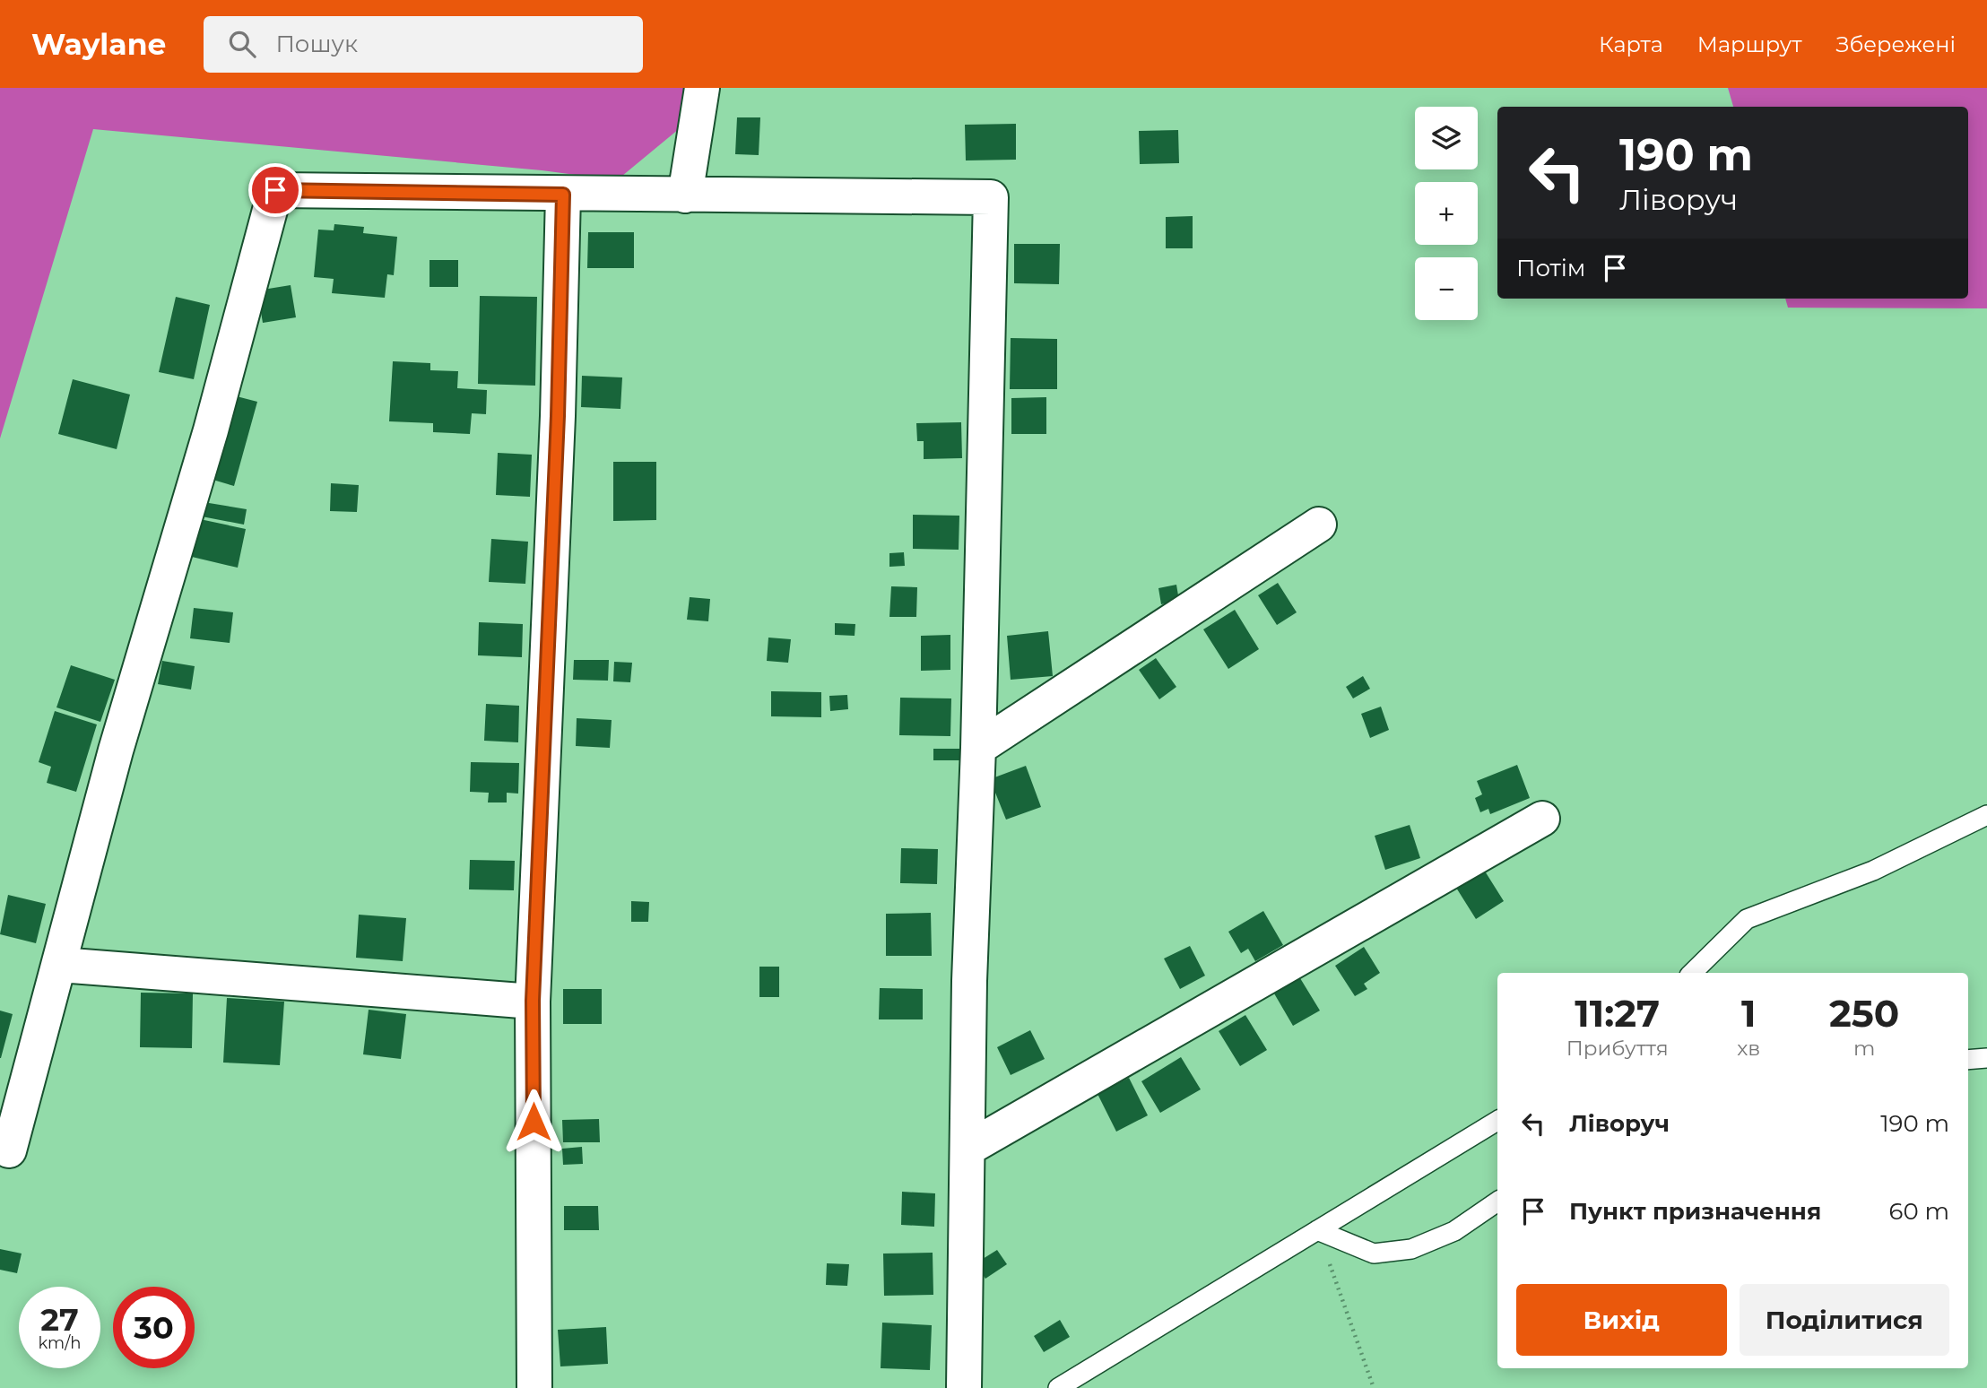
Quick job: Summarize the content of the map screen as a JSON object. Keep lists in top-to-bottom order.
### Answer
{
  "page": {
    "header": "Waylane",
    "search": "Пошук",
    "nav": ["Карта", "Маршрут", "Збережені"],
    "map_buttons": ["+", "−"],
    "turn": ["190 m", "Ліворуч"],
    "then": "Потім",
    "eta": [
      "11:27",
      "Прибуття",
      "1",
      "хв",
      "250",
      "m"
    ],
    "list": [
      {
        "name": "Ліворуч",
        "value": "190 m"
      },
      {
        "name": "Пункт призначення",
        "value": "60 m"
      }
    ],
    "buttons": ["Вихід", "Поділитися"],
    "speed": "27 km/h",
    "limit": "30"
  }
}
